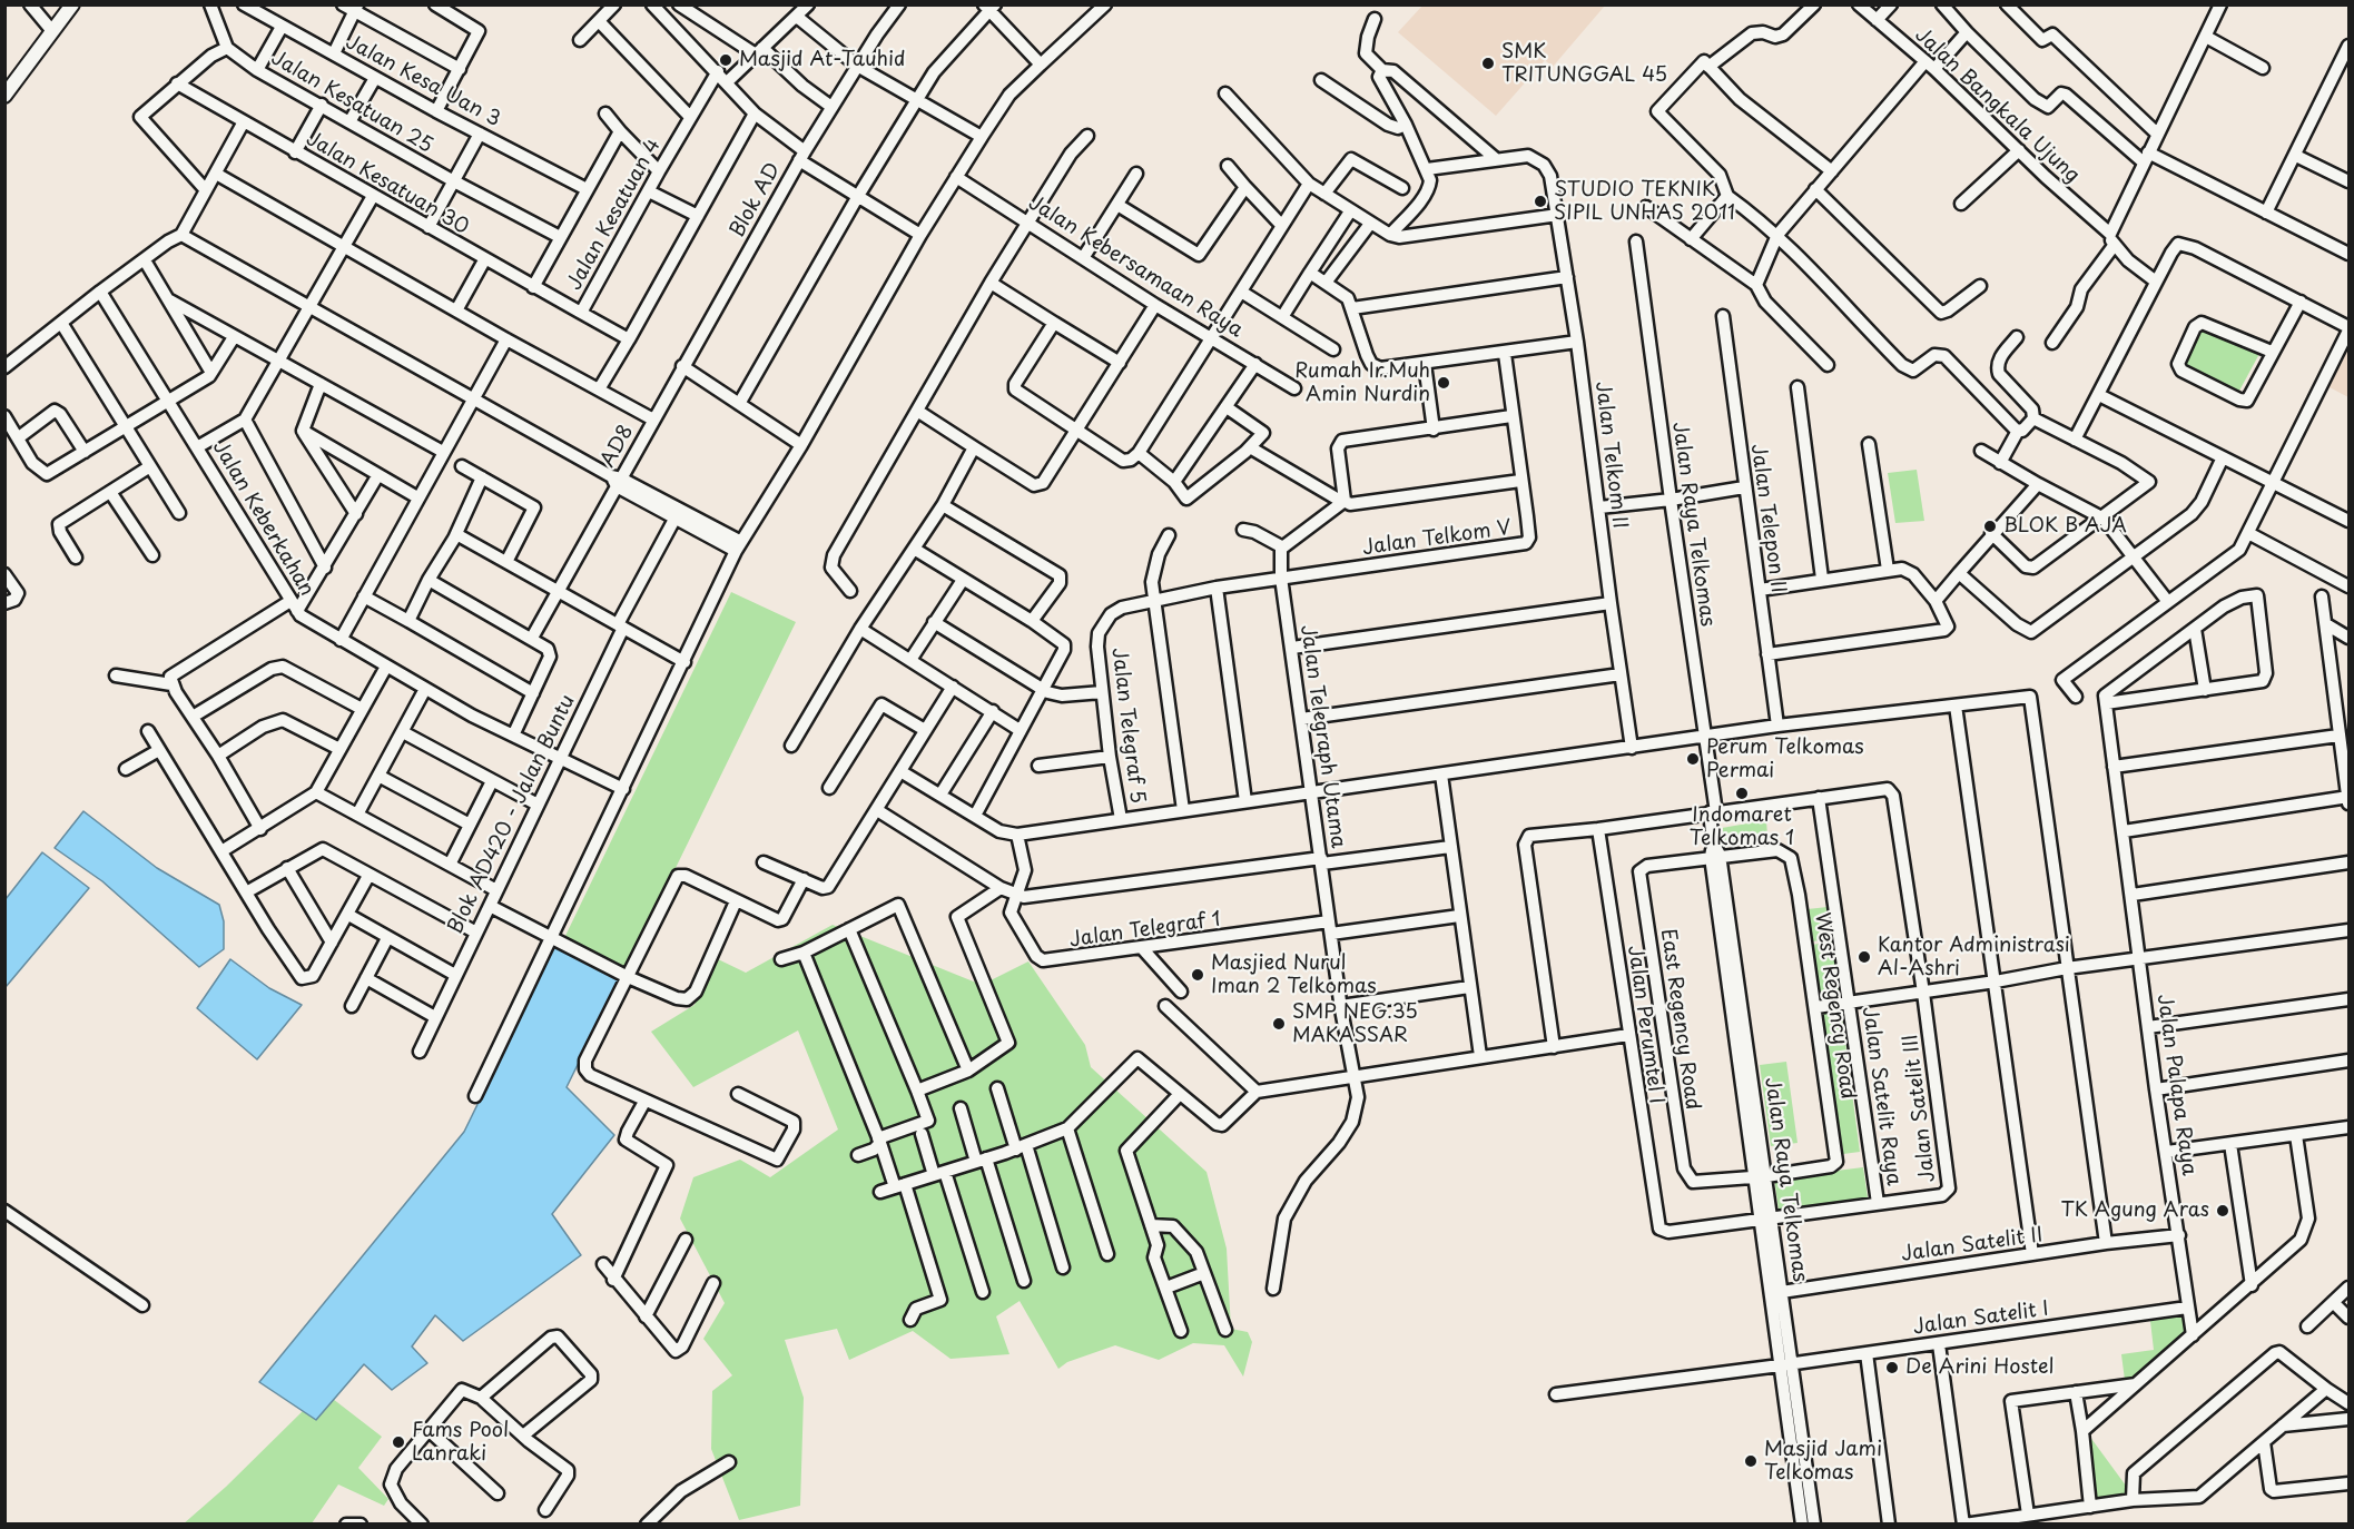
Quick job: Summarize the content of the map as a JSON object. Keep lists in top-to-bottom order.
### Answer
{
  "streets": {
    "street": [
      "Jalan Kesa Uan 3",
      "Jalan Kesatuan 25",
      "Jalan Bangkala Ujung",
      "Jalan Kesatuan 30",
      "Blok AD",
      "Jalan Kesatuan 4",
      "Jalan Kebersamaan Raya",
      "AD8",
      "Jalan Telkom II",
      "Jalan Keberkahan",
      "Jalan Telepon II",
      "Jalan Raya Telkomas",
      "Jalan Telkom V",
      "Jalan Telegraf 5",
      "Jalan Telegraph Utama",
      "Blok AD420 - Jalan Buntu",
      "Jalan Telegraf 1",
      "West Regency Road",
      "East Regency Road",
      "Jalan Perumtel I",
      "Jalan Palapa Raya",
      "Jalan Satelit Raya",
      "Jalan Satelit III",
      "Jalan Satelit II",
      "Jalan Satelit I"
    ]
  },
  "crossings": [
    ["Jalan Kesatuan 30", "Jalan Kesatuan 4"],
    ["Blok AD", "AD8"],
    ["Jalan Keberkahan", "Blok AD420 - Jalan Buntu"],
    ["Jalan Raya Telkomas", "West Regency Road"],
    ["Jalan Raya Telkomas", "East Regency Road"],
    ["Jalan Raya Telkomas", "Jalan Satelit III"],
    ["Jalan Raya Telkomas", "Jalan Satelit II"],
    ["Jalan Raya Telkomas", "Jalan Satelit I"],
    ["Jalan Telkom V", "Jalan Telegraf 5"],
    ["Jalan Telkom V", "Jalan Telegraph Utama"],
    ["Jalan Telegraf 5", "Jalan Telegraph Utama"],
    ["Jalan Telegraph Utama", "Jalan Telegraf 1"],
    ["West Regency Road", "East Regency Road"],
    ["Jalan Perumtel I", "Jalan Satelit III"],
    ["Jalan Palapa Raya", "Jalan Satelit II"],
    ["Jalan Palapa Raya", "Jalan Satelit I"],
    ["Jalan Satelit Raya", "Jalan Satelit III"]
  ],
  "places": [
    "Masjid At-Tauhid",
    "SMK TRITUNGGAL 45",
    "STUDIO TEKNIK SIPIL UNHAS 2011",
    "Rumah Ir.Muh Amin Nurdin",
    "BLOK B AJA",
    "Perum Telkomas Permai",
    "Indomaret Telkomas 1",
    "Kantor Administrasi Al-Ashri",
    "Masjied Nurul Iman 2 Telkomas",
    "SMP NEG.35 MAKASSAR",
    "TK Agung Aras",
    "De Arini Hostel",
    "Fams Pool Lanraki",
    "Masjid Jami Telkomas"
  ]
}
